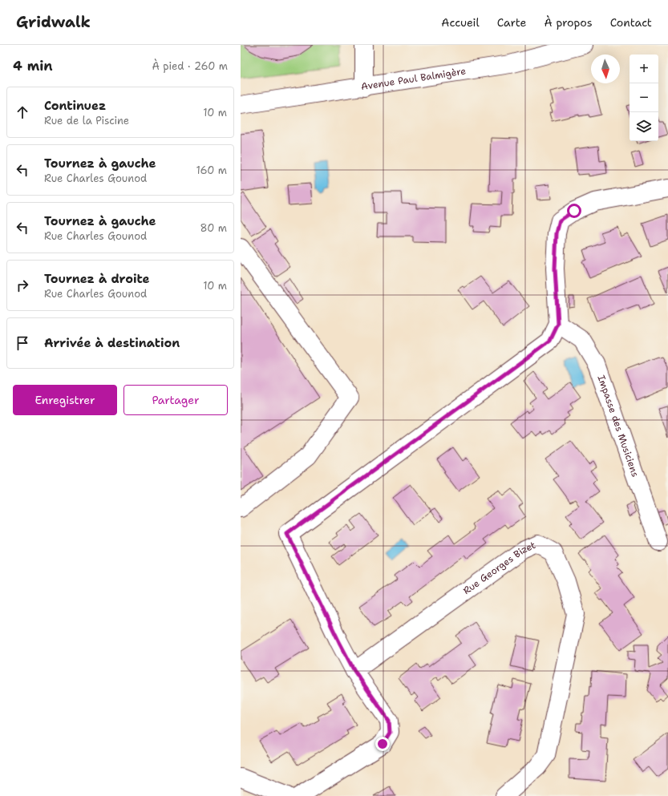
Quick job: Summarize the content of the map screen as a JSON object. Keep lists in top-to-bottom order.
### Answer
{
  "streets": {
    "street": ["Avenue Paul Balmigère", "Impasse des Musiciens", "Rue Georges Bizet"]
  },
  "north": "bottom",
  "page": {
    "header": "Gridwalk",
    "nav": [
      "Accueil",
      "Carte",
      "À propos",
      "Contact"
    ],
    "heading": ["4 min", "À pied · 260 m"],
    "map_buttons": ["+", "−"],
    "list": [
      ["Continuez", "Rue de la Piscine", "10 m"],
      ["Tournez à gauche", "Rue Charles Gounod", "160 m"],
      ["Tournez à gauche", "Rue Charles Gounod", "80 m"],
      ["Tournez à droite", "Rue Charles Gounod", "10 m"],
      "Arrivée à destination"
    ],
    "buttons": ["Enregistrer", "Partager"]
  }
}
